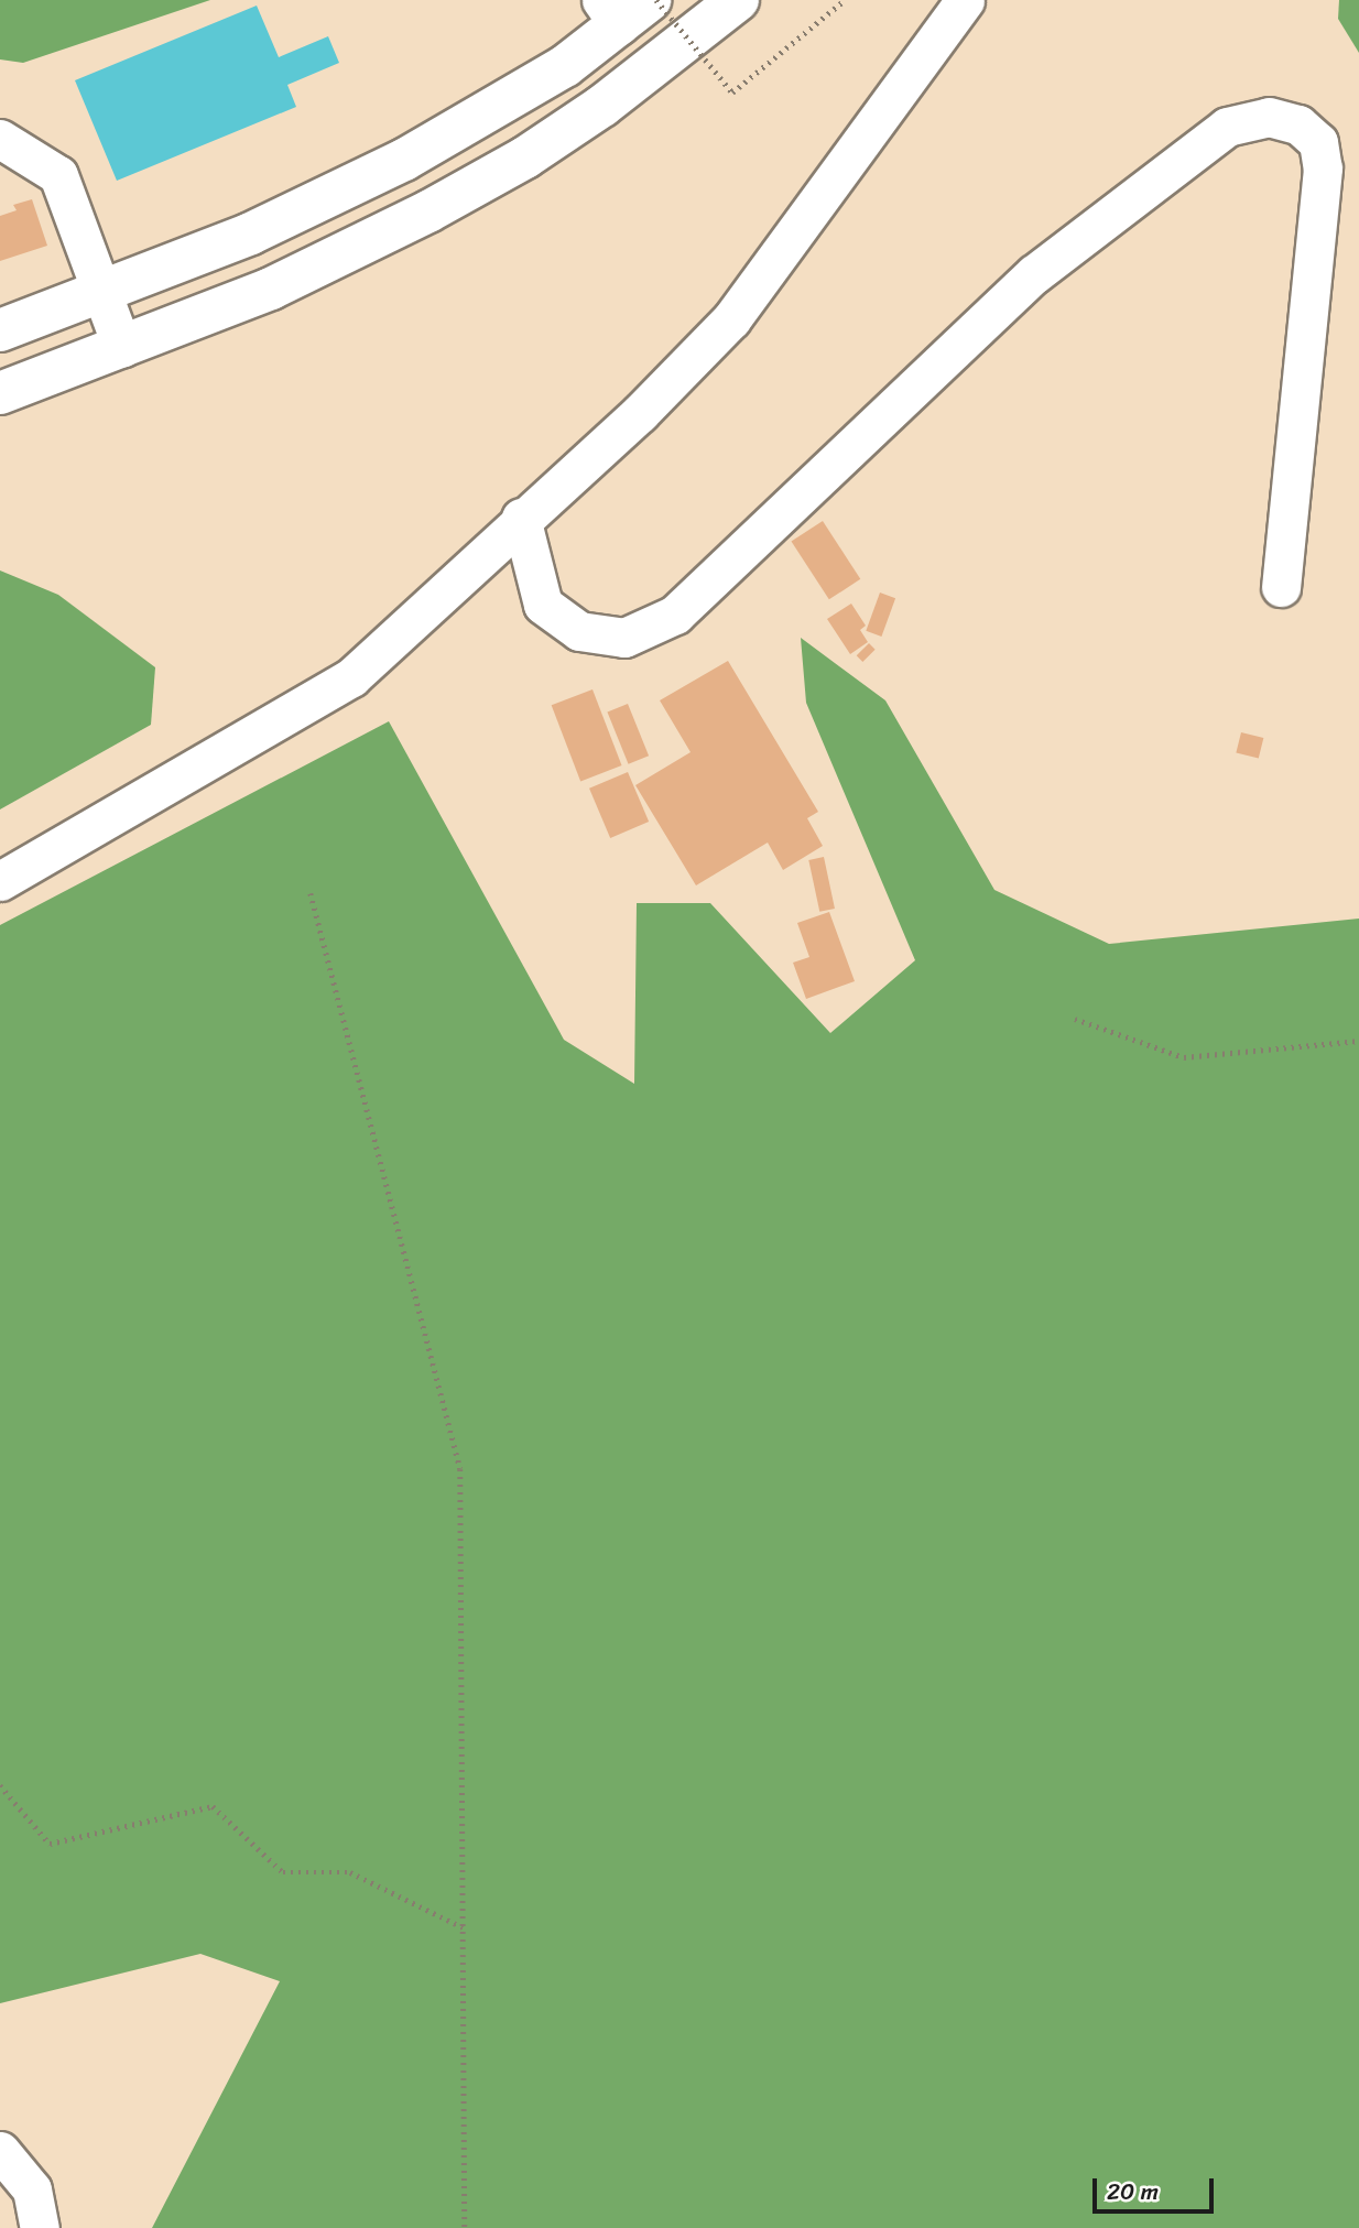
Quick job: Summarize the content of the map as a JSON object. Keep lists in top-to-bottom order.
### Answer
{
  "scale_bar": "20 m"
}
